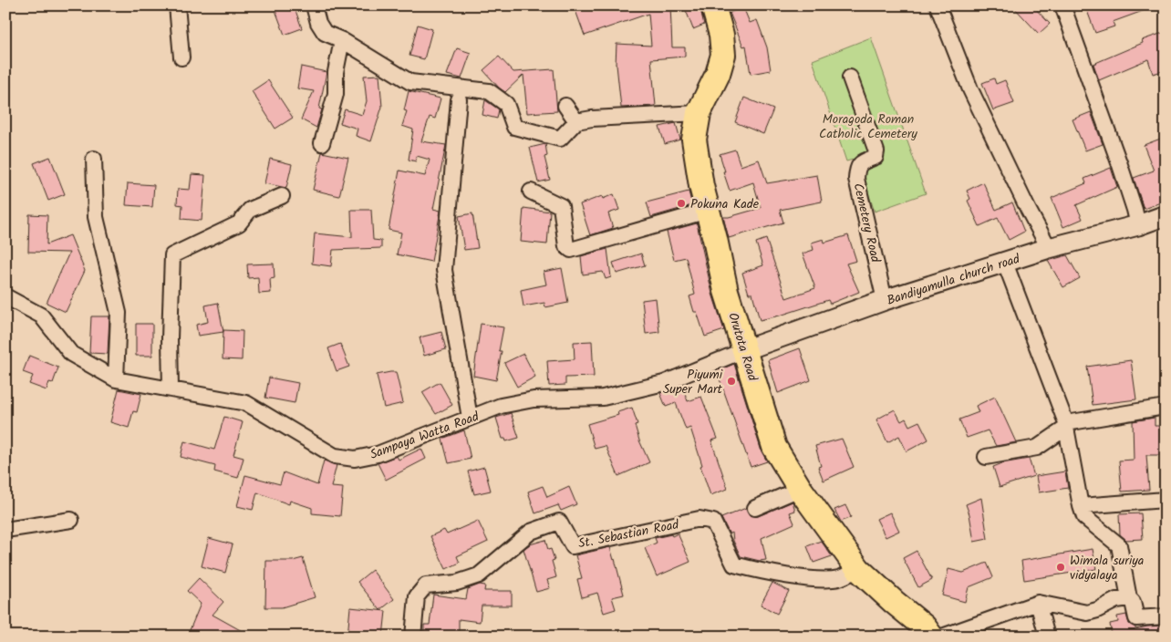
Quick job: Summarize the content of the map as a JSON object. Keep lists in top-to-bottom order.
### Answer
{
  "streets": {
    "main road": ["Orutota Road"],
    "street": [
      "Cemetery Road",
      "Bandiyamulla church road",
      "Sampaya Watta Road",
      "St. Sebastian Road"
    ]
  },
  "crossings": [
    ["Cemetery Road", "Bandiyamulla church road"],
    ["Bandiyamulla church road", "Orutota Road"],
    ["Bandiyamulla church road", "Sampaya Watta Road"],
    ["Orutota Road", "Sampaya Watta Road"],
    ["Orutota Road", "St. Sebastian Road"]
  ],
  "parks": ["Moragoda Roman Catholic Cemetery"],
  "places": ["Pokuna Kade", "Piyumi Super Mart", "Wimala suriya vidyalaya"]
}
